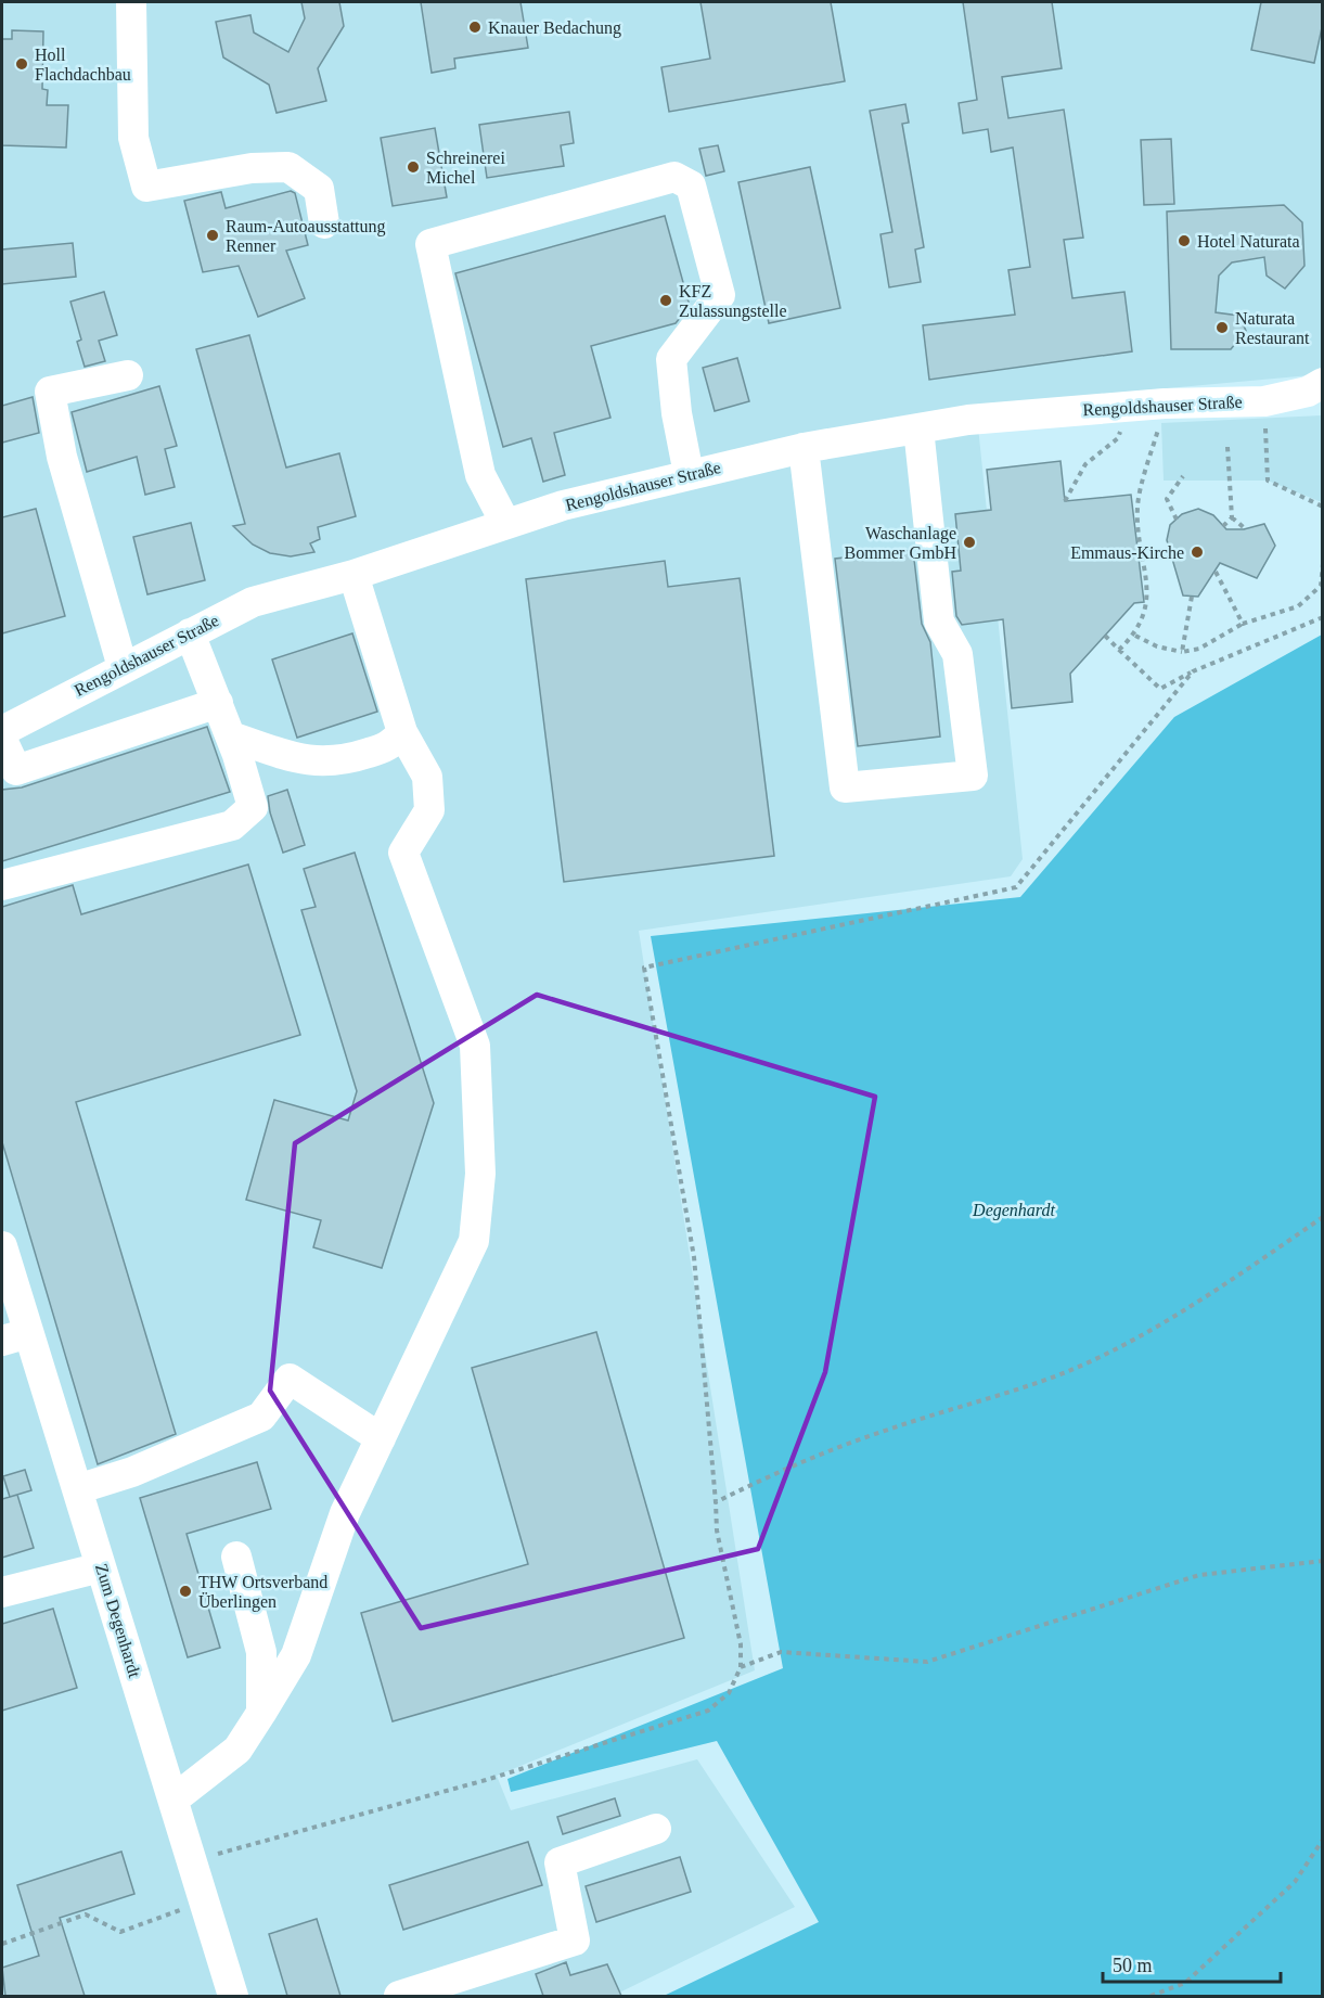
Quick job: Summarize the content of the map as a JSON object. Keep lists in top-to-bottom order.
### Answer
{
  "streets": {
    "street": ["Rengoldshauser Straße", "Zum Degenhardt"]
  },
  "parks": ["Degenhardt"],
  "places": [
    "Knauer Bedachung",
    "Holl Flachdachbau",
    "Schreinerei Michel",
    "Raum-Autoausstattung Renner",
    "Hotel Naturata",
    "KFZ Zulassungstelle",
    "Naturata Restaurant",
    "Waschanlage Bommer GmbH",
    "Emmaus-Kirche",
    "THW Ortsverband Überlingen"
  ],
  "scale_bar": "50 m"
}
